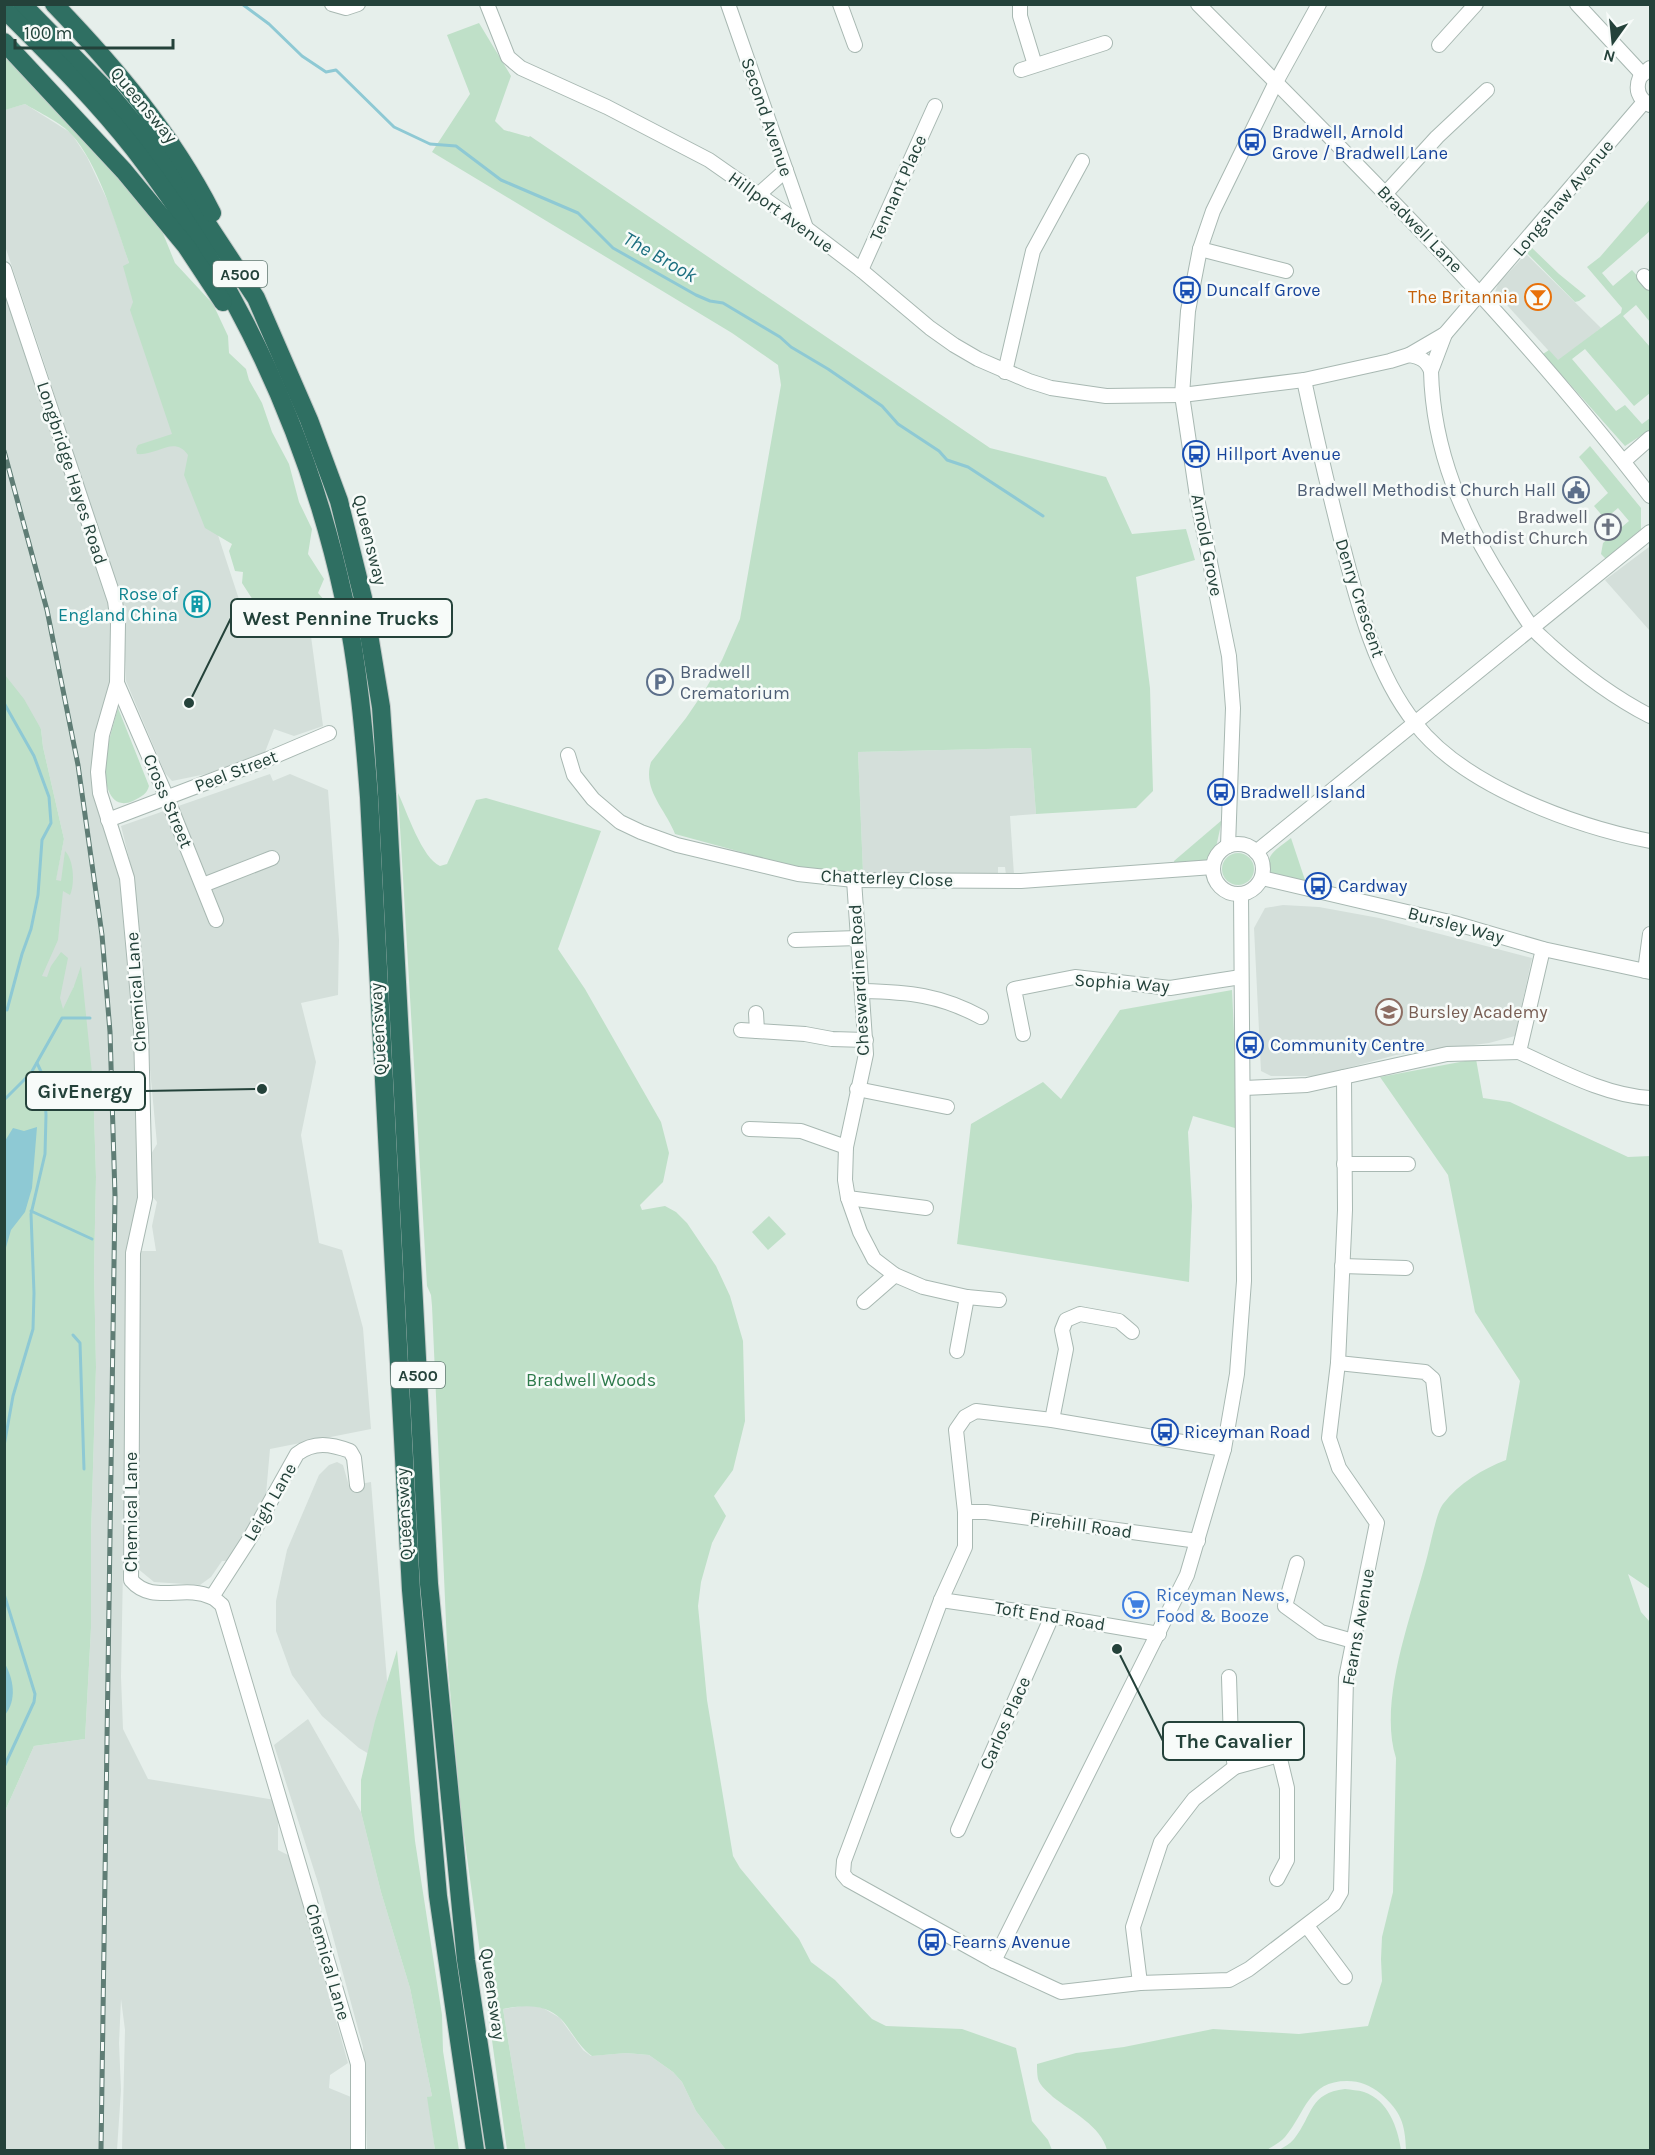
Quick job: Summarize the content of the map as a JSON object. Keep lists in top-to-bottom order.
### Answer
{
  "streets": {
    "highway": ["Queensway", "A500"],
    "street": [
      "Second Avenue",
      "Tennant Place",
      "Longshaw Avenue",
      "Hillport Avenue",
      "Bradwell Lane",
      "Longbridge Hayes Road",
      "Arnold Grove",
      "Denry Crescent",
      "Peel Street",
      "Cross Street",
      "Chatterley Close",
      "Bursley Way",
      "Cheswardine Road",
      "Sophia Way",
      "Chemical Lane",
      "Leigh Lane",
      "Pirehill Road",
      "Toft End Road",
      "Fearns Avenue",
      "Carlos Place"
    ]
  },
  "crossings": [
    ["Second Avenue", "Hillport Avenue"],
    ["Tennant Place", "Hillport Avenue"],
    ["Longshaw Avenue", "Hillport Avenue"],
    ["Longshaw Avenue", "Bradwell Lane"],
    ["Hillport Avenue", "Bradwell Lane"],
    ["Hillport Avenue", "Arnold Grove"],
    ["Hillport Avenue", "Denry Crescent"],
    ["Bradwell Lane", "Arnold Grove"],
    ["Longbridge Hayes Road", "Peel Street"],
    ["Longbridge Hayes Road", "Cross Street"],
    ["Longbridge Hayes Road", "Chemical Lane"],
    ["Arnold Grove", "Chatterley Close"],
    ["Arnold Grove", "Bursley Way"],
    ["Peel Street", "Cross Street"],
    ["Peel Street", "Chemical Lane"],
    ["Chatterley Close", "Bursley Way"],
    ["Chatterley Close", "Cheswardine Road"],
    ["Chemical Lane", "Leigh Lane"],
    ["Pirehill Road", "Fearns Avenue"],
    ["Toft End Road", "Fearns Avenue"],
    ["Toft End Road", "Carlos Place"]
  ],
  "water": ["The Brook"],
  "parks": ["Bradwell Woods"],
  "places": {
    "bus stop": [
      "Bradwell, Arnold Grove / Bradwell Lane",
      "Duncalf Grove",
      "Hillport Avenue",
      "Bradwell Island",
      "Cardway",
      "Community Centre",
      "Riceyman Road",
      "Fearns Avenue"
    ],
    "bar": ["The Britannia"],
    "public building": ["Bradwell Methodist Church Hall"],
    "church": ["Bradwell Methodist Church"],
    "building": ["Rose of England China"],
    "parking": ["Bradwell Crematorium"],
    "other": ["West Pennine Trucks", "GivEnergy", "The Cavalier"],
    "school or university": ["Bursley Academy"],
    "supermarket": ["Riceyman News, Food & Booze"]
  },
  "scale_bar": "100 m",
  "north": "bottom"
}
